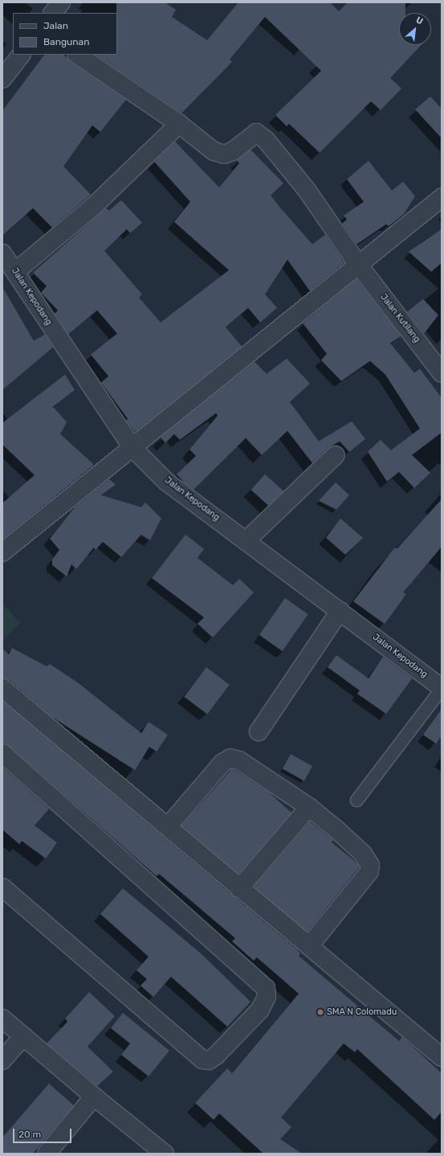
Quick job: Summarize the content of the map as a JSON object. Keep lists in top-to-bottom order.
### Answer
{
  "streets": {
    "street": ["Jalan Kepodang", "Jalan Kutilang"]
  },
  "places": ["SMA N Colomadu"],
  "legend": ["Jalan", "Bangunan"],
  "scale_bar": "20 m",
  "north": "top right"
}
